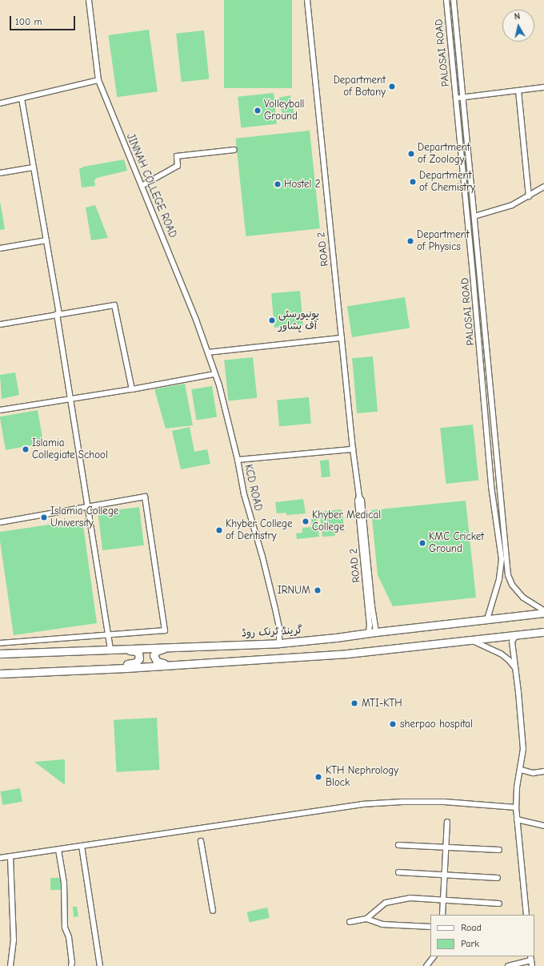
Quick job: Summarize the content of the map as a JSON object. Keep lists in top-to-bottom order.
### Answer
{
  "streets": {
    "highway": ["گرینڈ ٹرنک روڈ"],
    "street": [
      "PALOSAI ROAD",
      "JINNAH COLLEGE ROAD",
      "ROAD 2",
      "KCD ROAD"
    ]
  },
  "crossings": [
    ["PALOSAI ROAD", "گرینڈ ٹرنک روڈ"],
    ["JINNAH COLLEGE ROAD", "KCD ROAD"],
    ["ROAD 2", "گرینڈ ٹرنک روڈ"],
    ["KCD ROAD", "گرینڈ ٹرنک روڈ"]
  ],
  "places": [
    "Department of Botany",
    "Volleyball Ground",
    "Department of Zoology",
    "Department of Chemistry",
    "Hostel 2",
    "Department of Physics",
    "یونیورسٹی آف پشاور",
    "Islamia Collegiate School",
    "Islamia College University",
    "Khyber Medical College",
    "Khyber College of Dentistry",
    "KMC Cricket Ground",
    "IRNUM",
    "MTI-KTH",
    "sherpao hospital",
    "KTH Nephrology Block"
  ],
  "legend": ["Road", "Park"],
  "scale_bar": "100 m",
  "north": "top"
}
